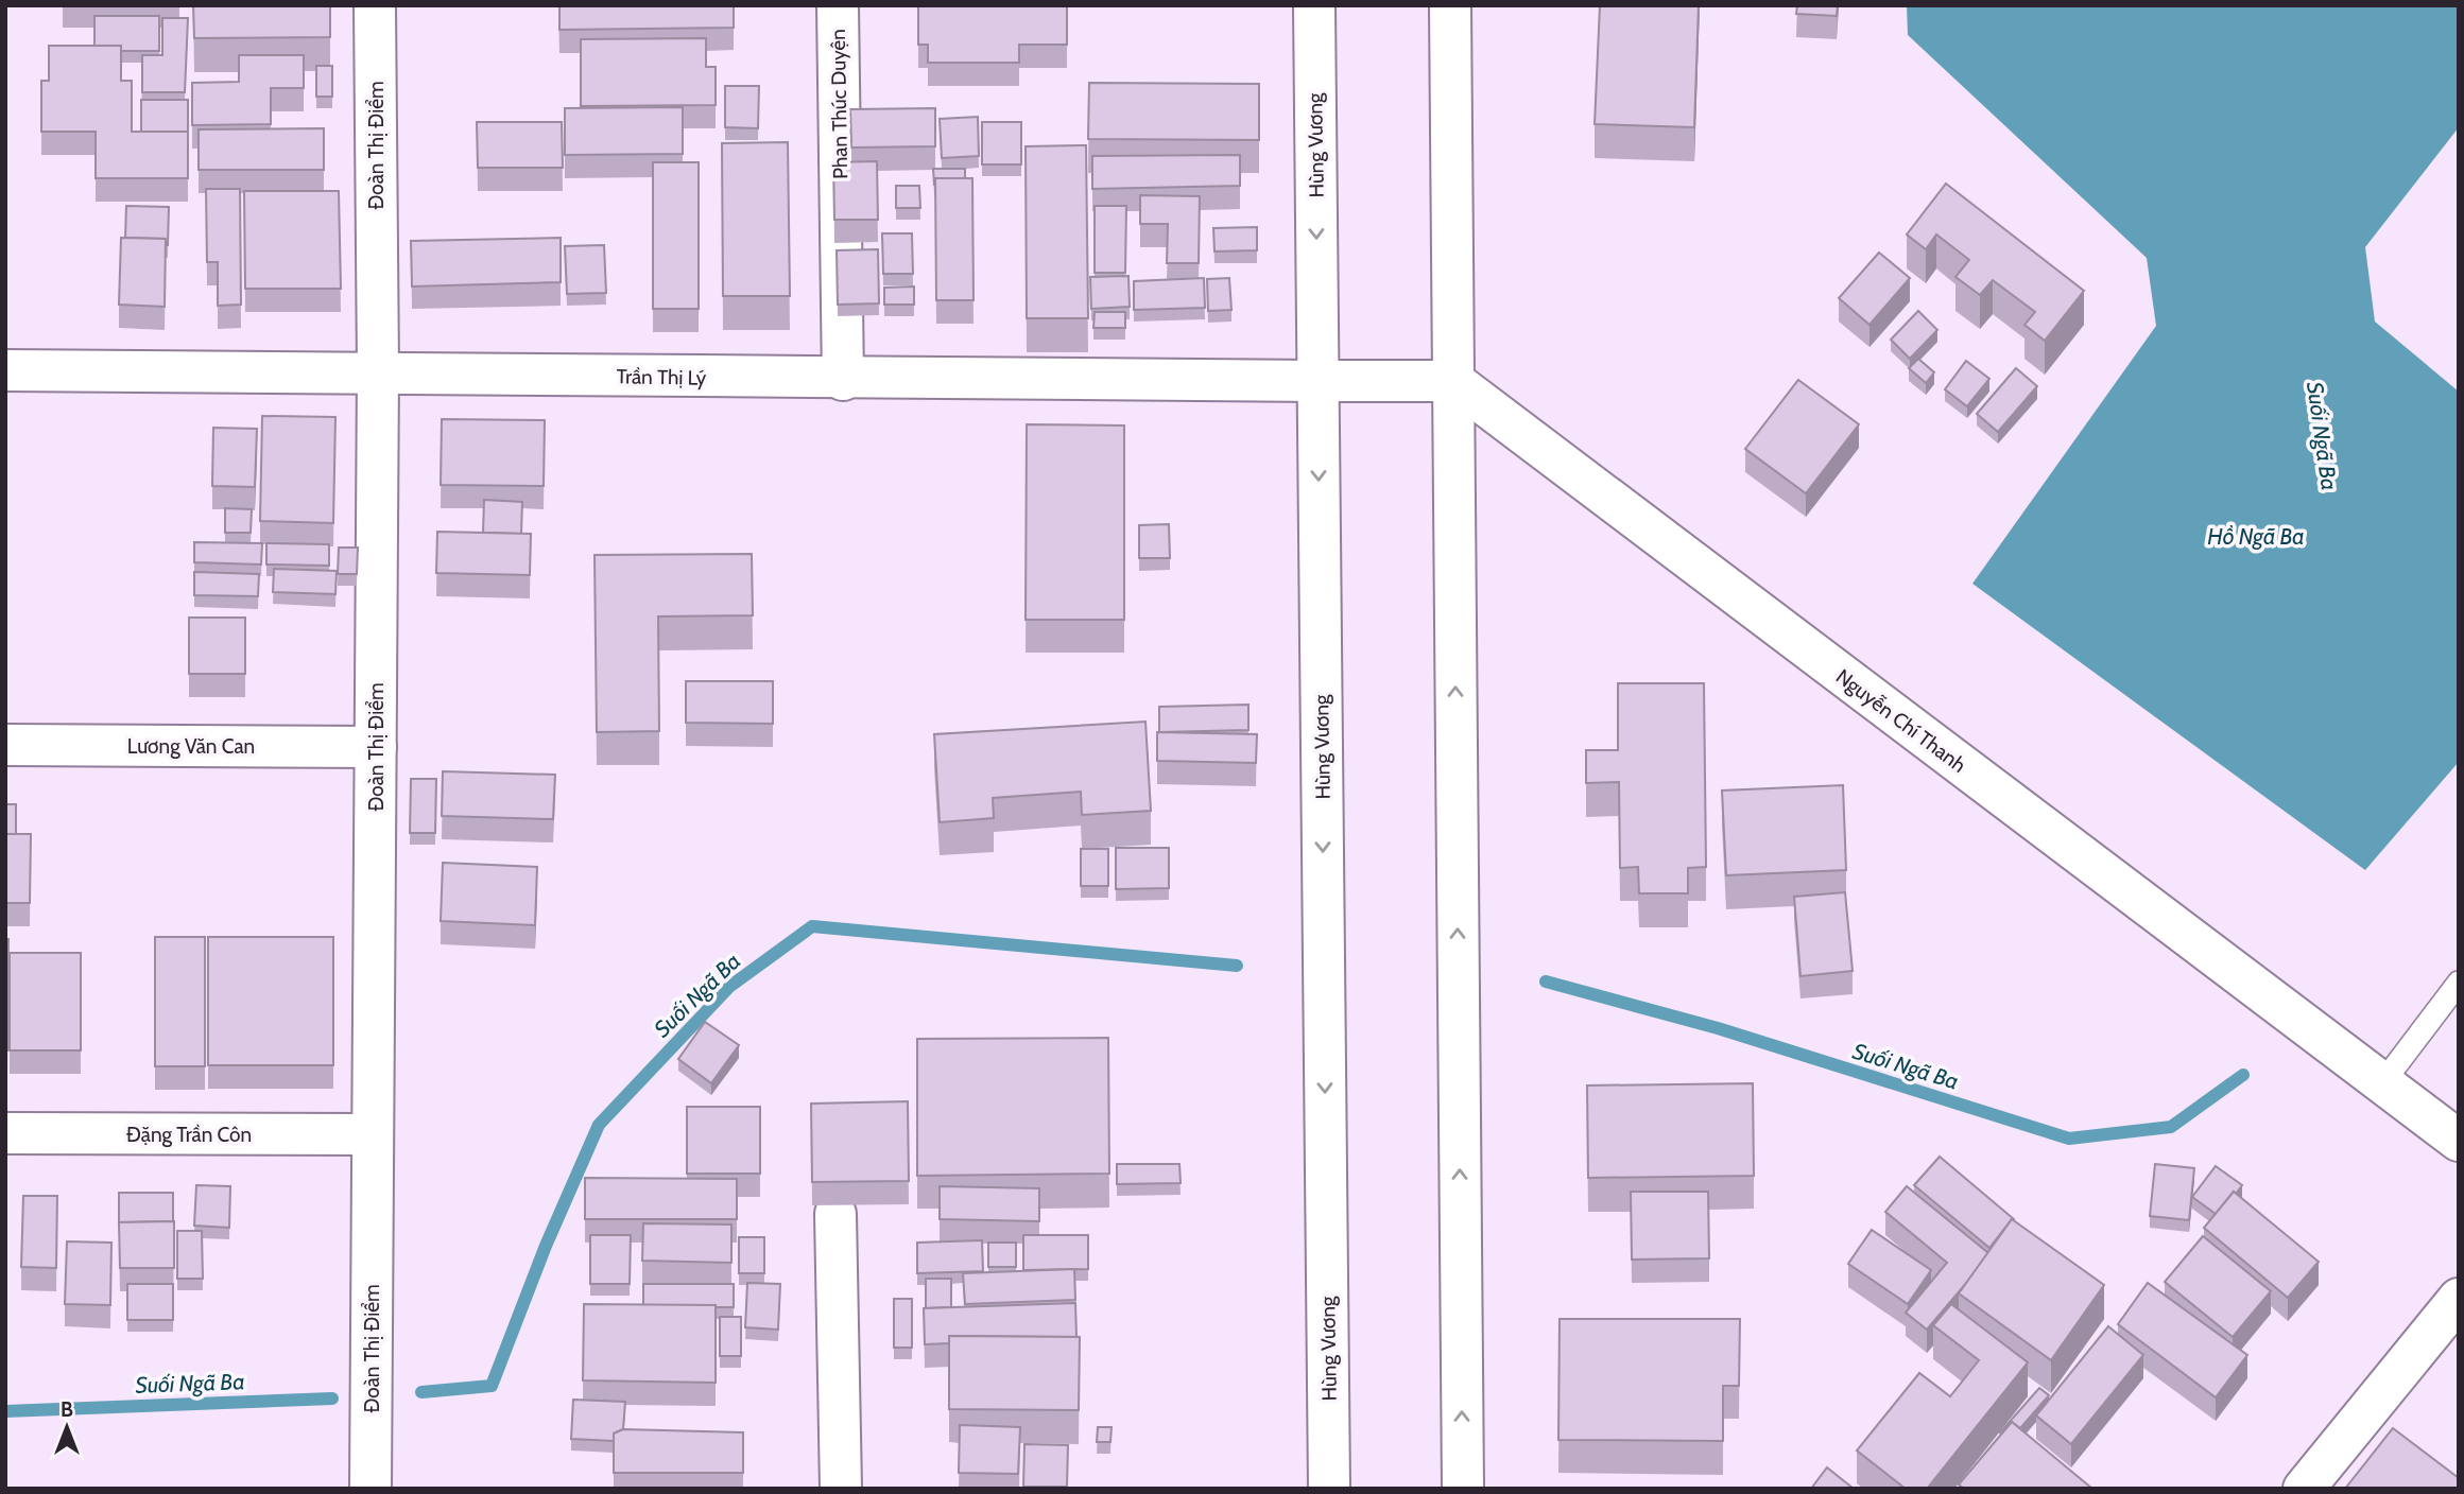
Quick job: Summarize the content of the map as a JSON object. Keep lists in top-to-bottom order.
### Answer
{
  "streets": {
    "street": [
      "Phan Thúc Duyện",
      "Đoàn Thị Điểm",
      "Hùng Vương",
      "Trần Thị Lý",
      "Nguyễn Chí Thanh",
      "Lương Văn Can",
      "Đặng Trần Côn"
    ]
  },
  "crossings": [
    ["Phan Thúc Duyện", "Trần Thị Lý"],
    ["Đoàn Thị Điểm", "Trần Thị Lý"],
    ["Đoàn Thị Điểm", "Lương Văn Can"],
    ["Đoàn Thị Điểm", "Đặng Trần Côn"],
    ["Hùng Vương", "Trần Thị Lý"]
  ],
  "water": ["Suối Ngã Ba", "Hồ Ngã Ba"],
  "north": "top"
}
